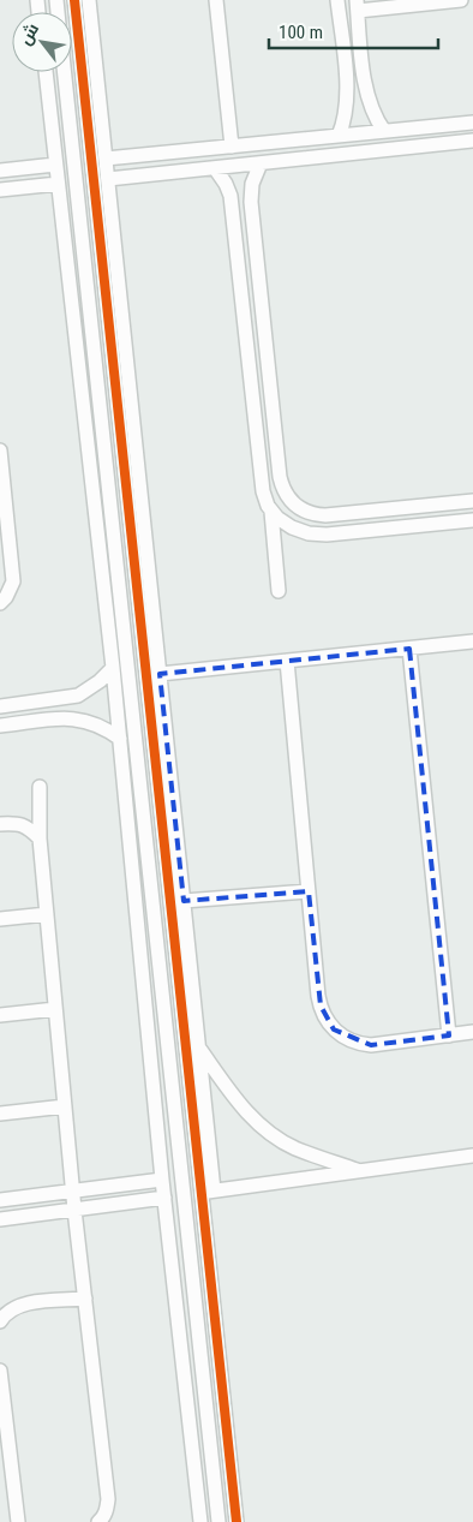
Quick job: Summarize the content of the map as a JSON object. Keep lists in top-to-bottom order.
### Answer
{
  "scale_bar": "100 m",
  "north": "top left"
}
